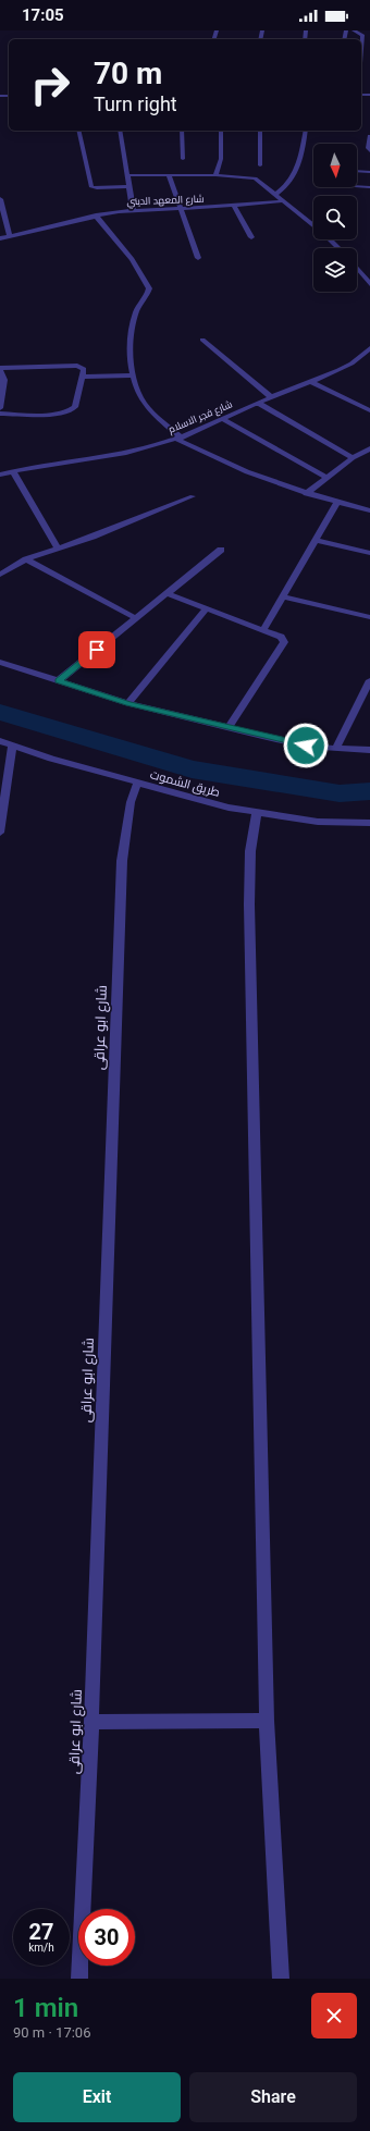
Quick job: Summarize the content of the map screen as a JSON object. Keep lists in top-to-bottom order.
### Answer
{
  "streets": {
    "street": [
      "شارع المعهد الديني",
      "شارع فجر الاسلام",
      "طريق الشموت",
      "شارع ابو عراقى"
    ]
  },
  "crossings": [
    ["طريق الشموت", "شارع ابو عراقى"]
  ],
  "north": "bottom",
  "page": {
    "status": "17:05",
    "turn": ["70 m", "Turn right"],
    "speed": "27 km/h",
    "limit": "30",
    "heading": ["1 min", "90 m · 17:06"],
    "buttons": ["Exit", "Share"]
  }
}
